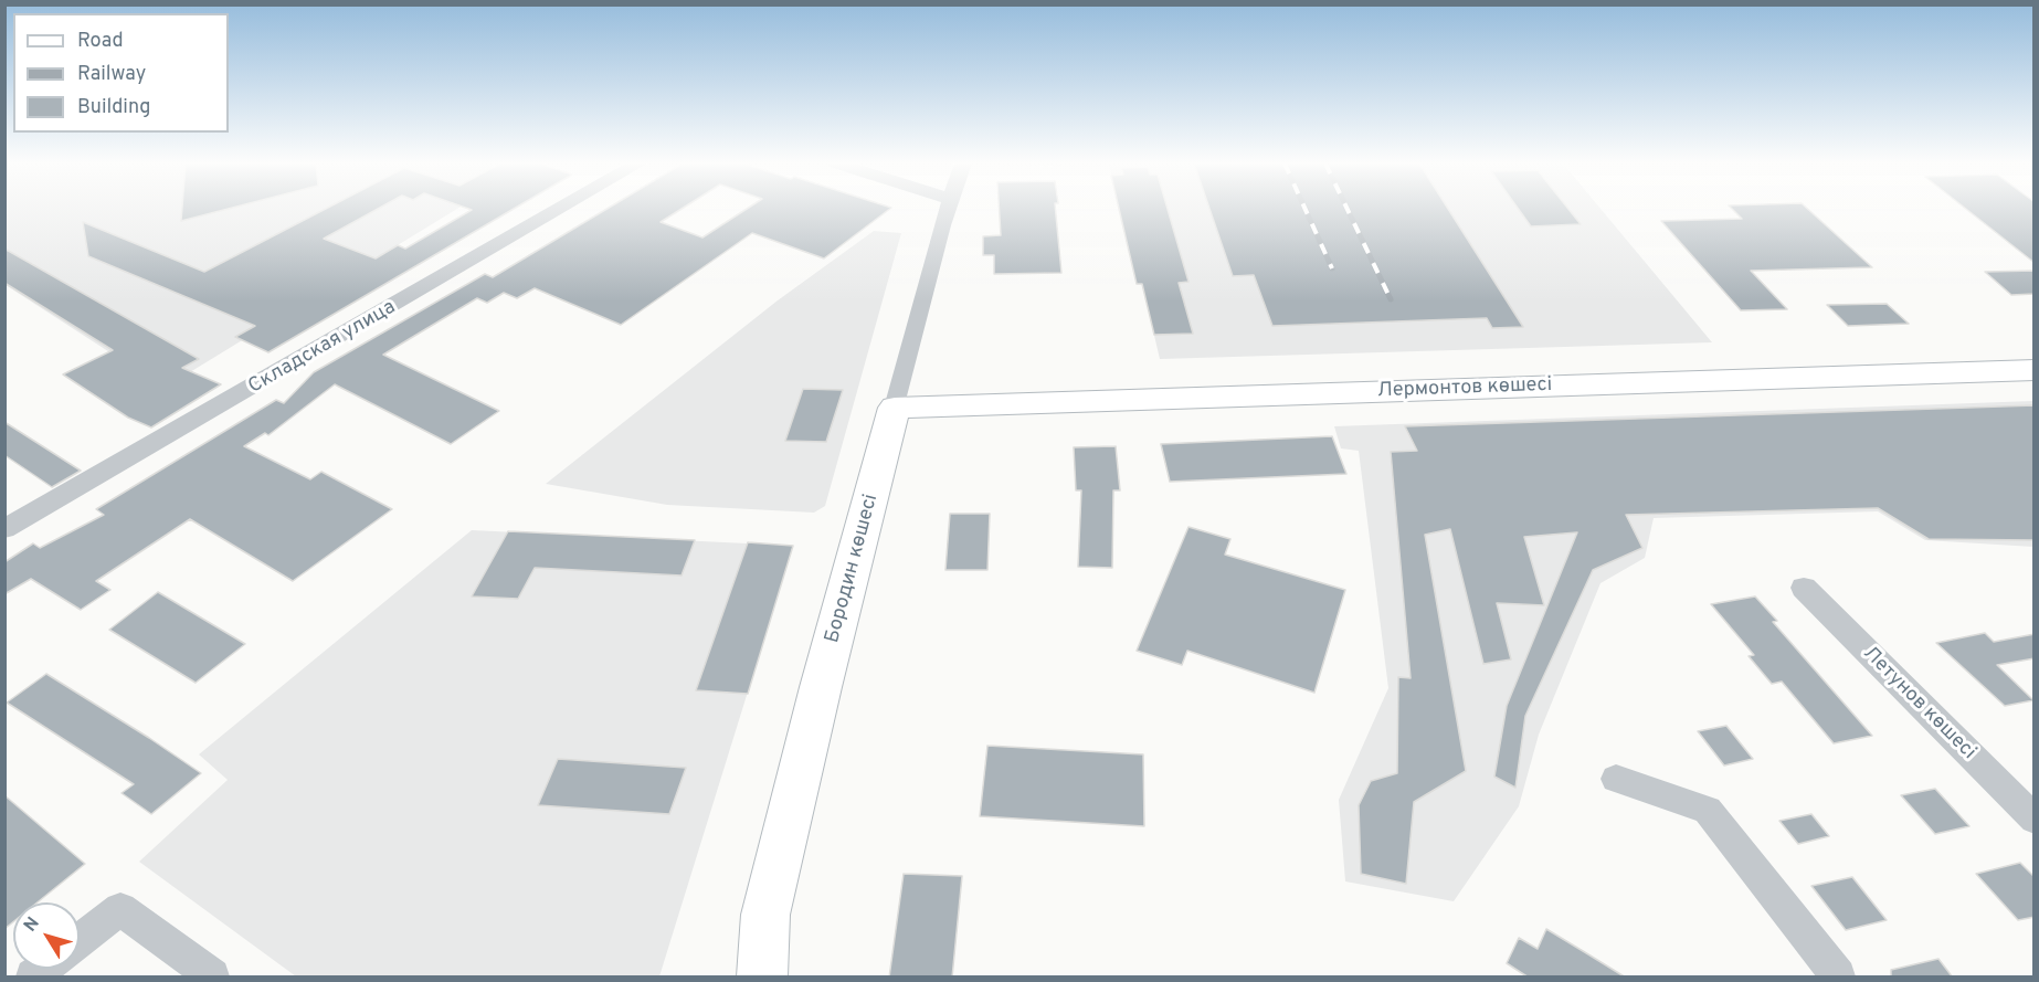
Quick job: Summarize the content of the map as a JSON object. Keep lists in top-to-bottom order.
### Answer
{
  "streets": {
    "street": [
      "Складская улица",
      "Лермонтов көшесі",
      "Бородин көшесі",
      "Летунов көшесі"
    ]
  },
  "crossings": [
    ["Лермонтов көшесі", "Бородин көшесі"]
  ],
  "legend": ["Road", "Railway", "Building"],
  "north": "top left"
}
